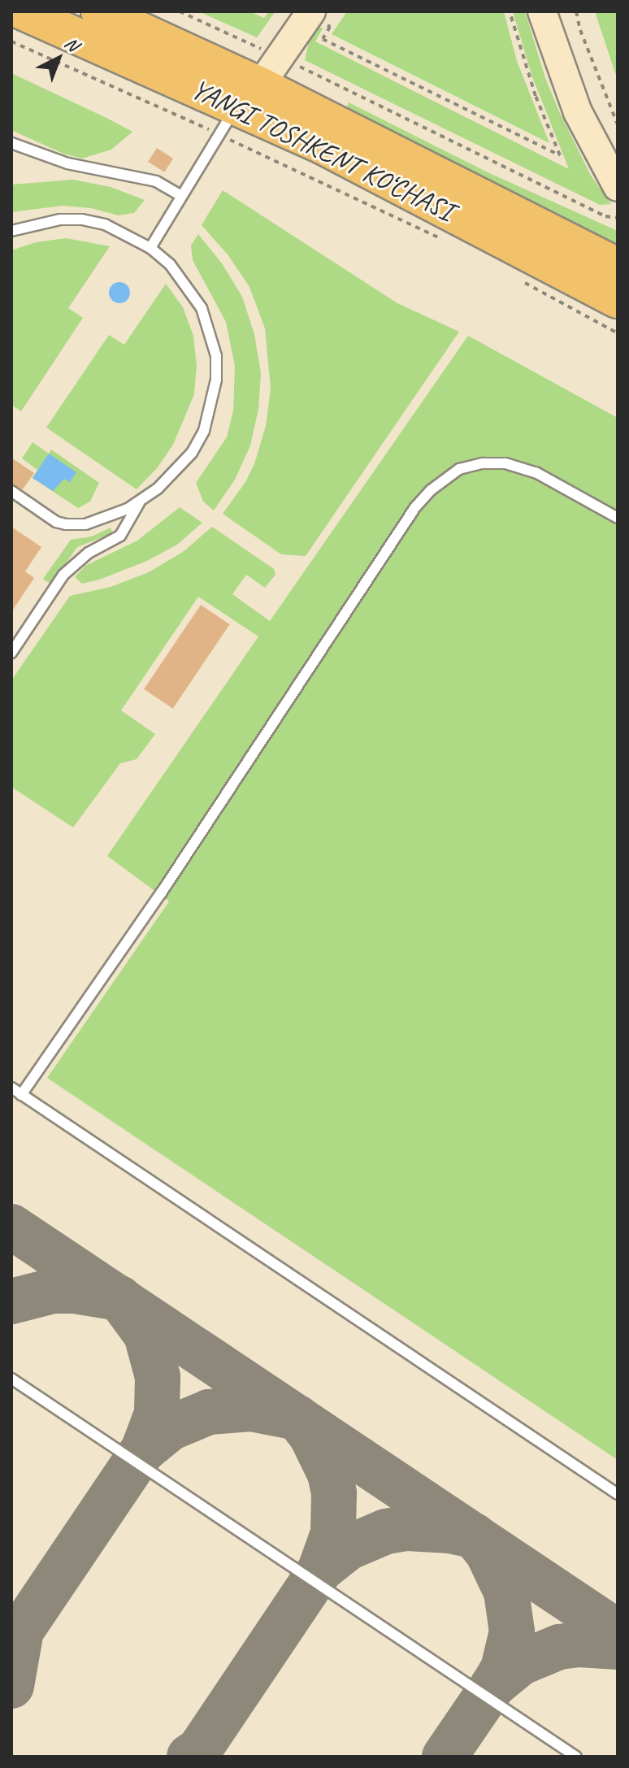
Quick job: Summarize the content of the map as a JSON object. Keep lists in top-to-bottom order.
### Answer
{
  "streets": {
    "highway": ["YANGI TOSHKENT KO‘CHASI"]
  },
  "north": "top right"
}
